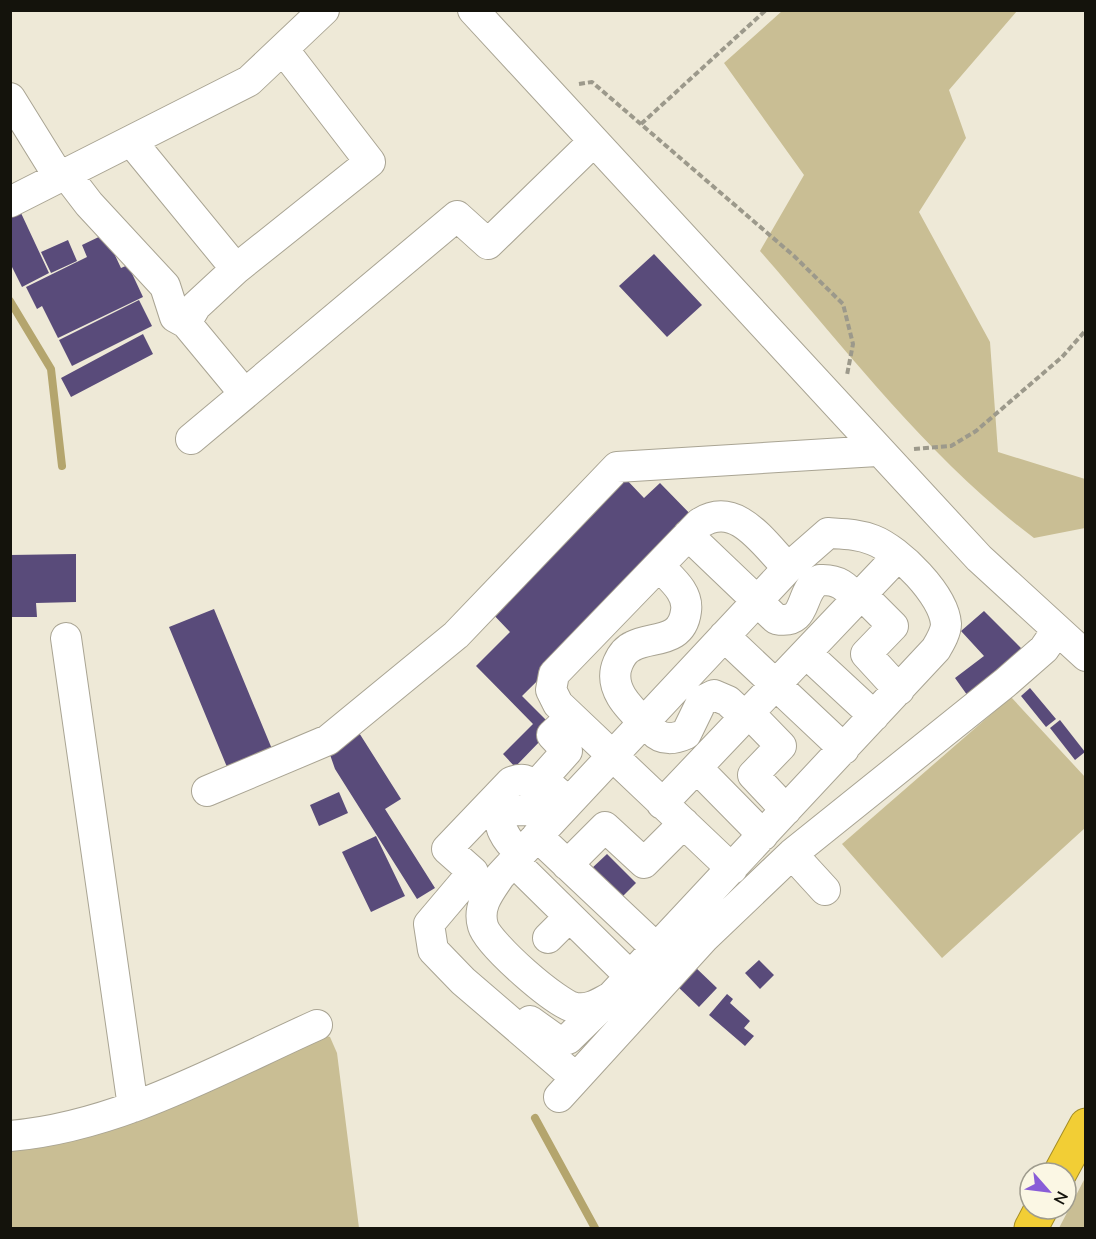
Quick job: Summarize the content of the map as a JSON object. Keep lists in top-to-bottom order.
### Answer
{
  "north": "bottom right"
}
